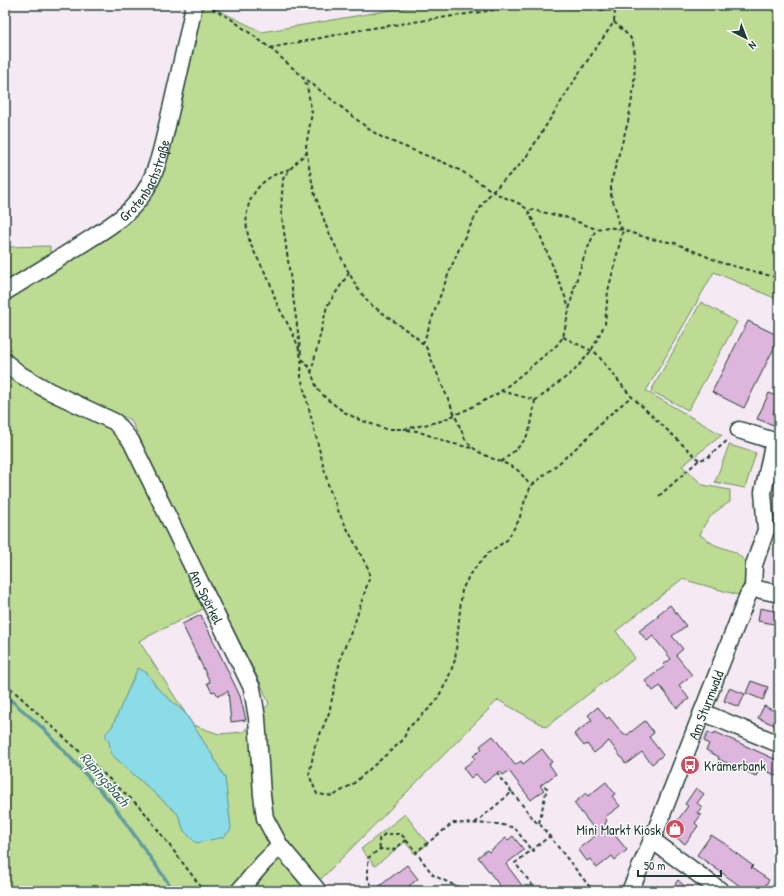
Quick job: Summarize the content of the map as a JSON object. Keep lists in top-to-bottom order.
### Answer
{
  "streets": {
    "street": ["Grotenbachstraße", "Am Spörkel", "Am Sturmwald"]
  },
  "water": ["Rüpingsbach"],
  "places": {
    "bus stop": ["Krämerbank"],
    "shop": ["Mini Markt Kiosk"]
  },
  "scale_bar": "50 m",
  "north": "bottom right"
}
